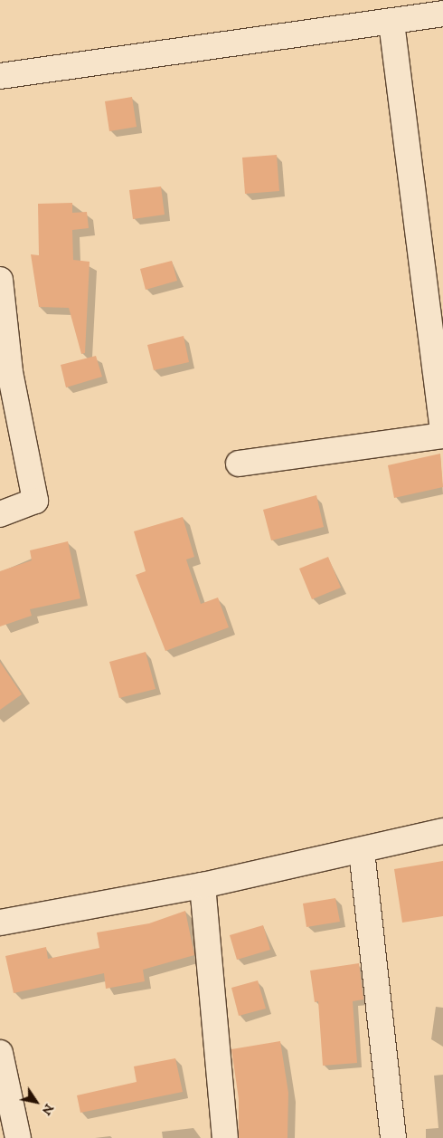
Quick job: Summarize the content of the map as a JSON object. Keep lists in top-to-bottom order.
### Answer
{
  "north": "bottom right"
}
